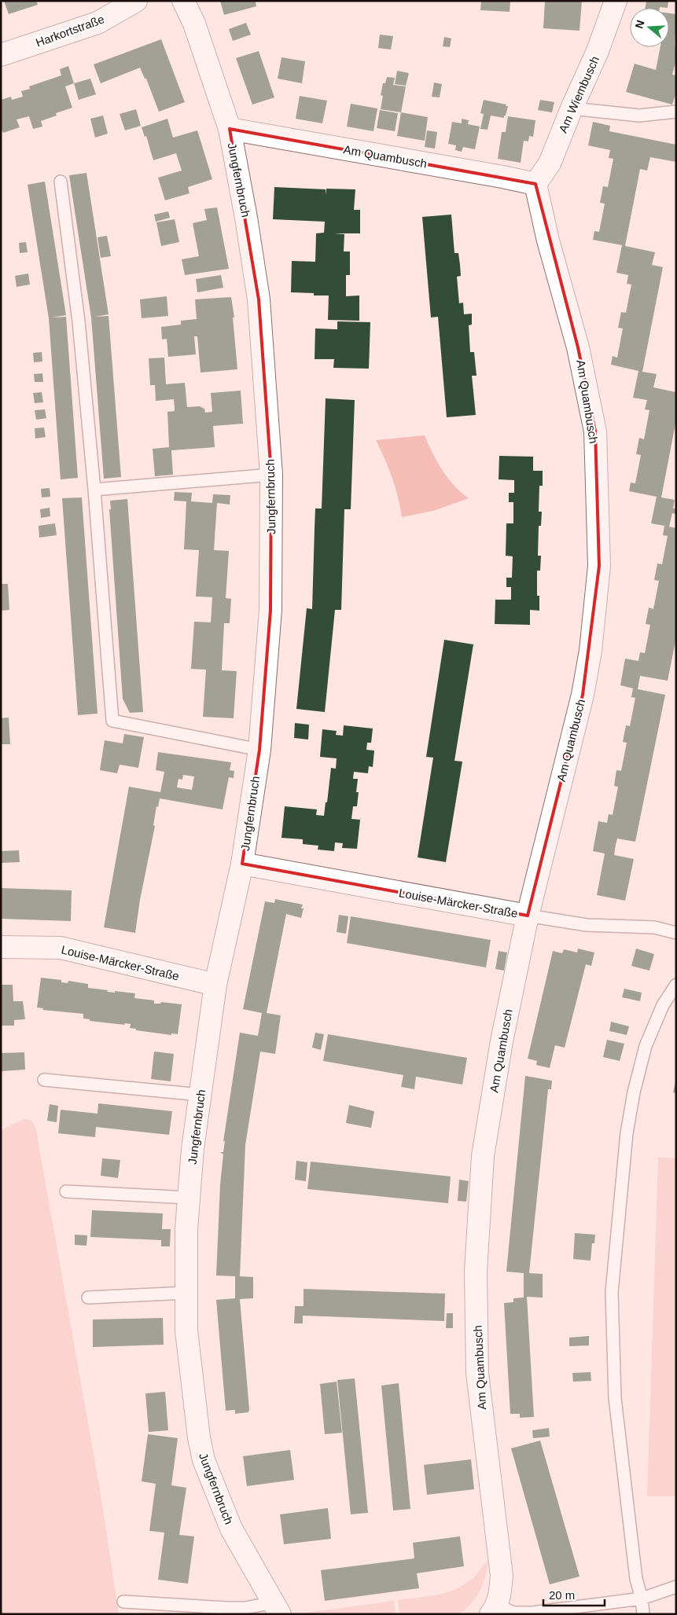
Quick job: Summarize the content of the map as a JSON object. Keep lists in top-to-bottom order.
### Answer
{
  "streets": {
    "street": [
      "Harkortstraße",
      "Am Wiembusch",
      "Am Quambusch",
      "Jungfernbruch",
      "Louise-Märcker-Straße"
    ]
  },
  "crossings": [
    ["Am Wiembusch", "Am Quambusch"],
    ["Am Quambusch", "Jungfernbruch"],
    ["Am Quambusch", "Louise-Märcker-Straße"],
    ["Jungfernbruch", "Louise-Märcker-Straße"]
  ],
  "scale_bar": "20 m",
  "north": "left"
}
